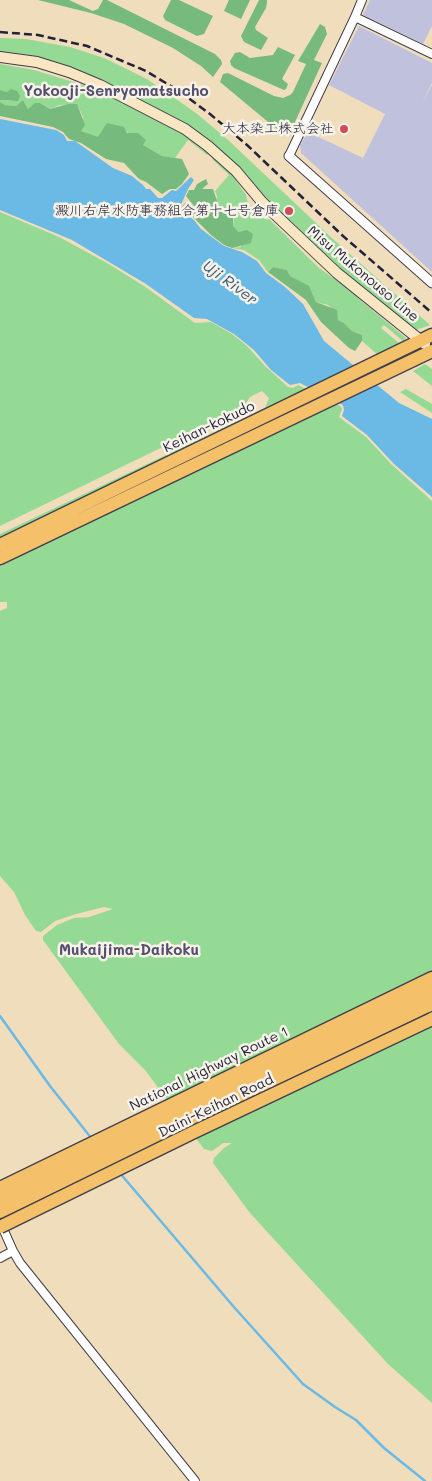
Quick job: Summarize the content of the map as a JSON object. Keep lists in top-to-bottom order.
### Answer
{
  "streets": {
    "highway": ["Keihan-kokudo", "National Highway Route 1", "Daini-Keihan Road"],
    "main road": ["Misu Mukonouso Line"]
  },
  "crossings": [
    ["Misu Mukonouso Line", "Keihan-kokudo"],
    ["National Highway Route 1", "Daini-Keihan Road"]
  ],
  "districts": ["Yokooji-Senryomatsucho", "Mukaijima-Daikoku"],
  "water": ["Uji River"],
  "places": ["大本染工株式会社", "澱川右岸水防事務組合第十七号倉庫"]
}
